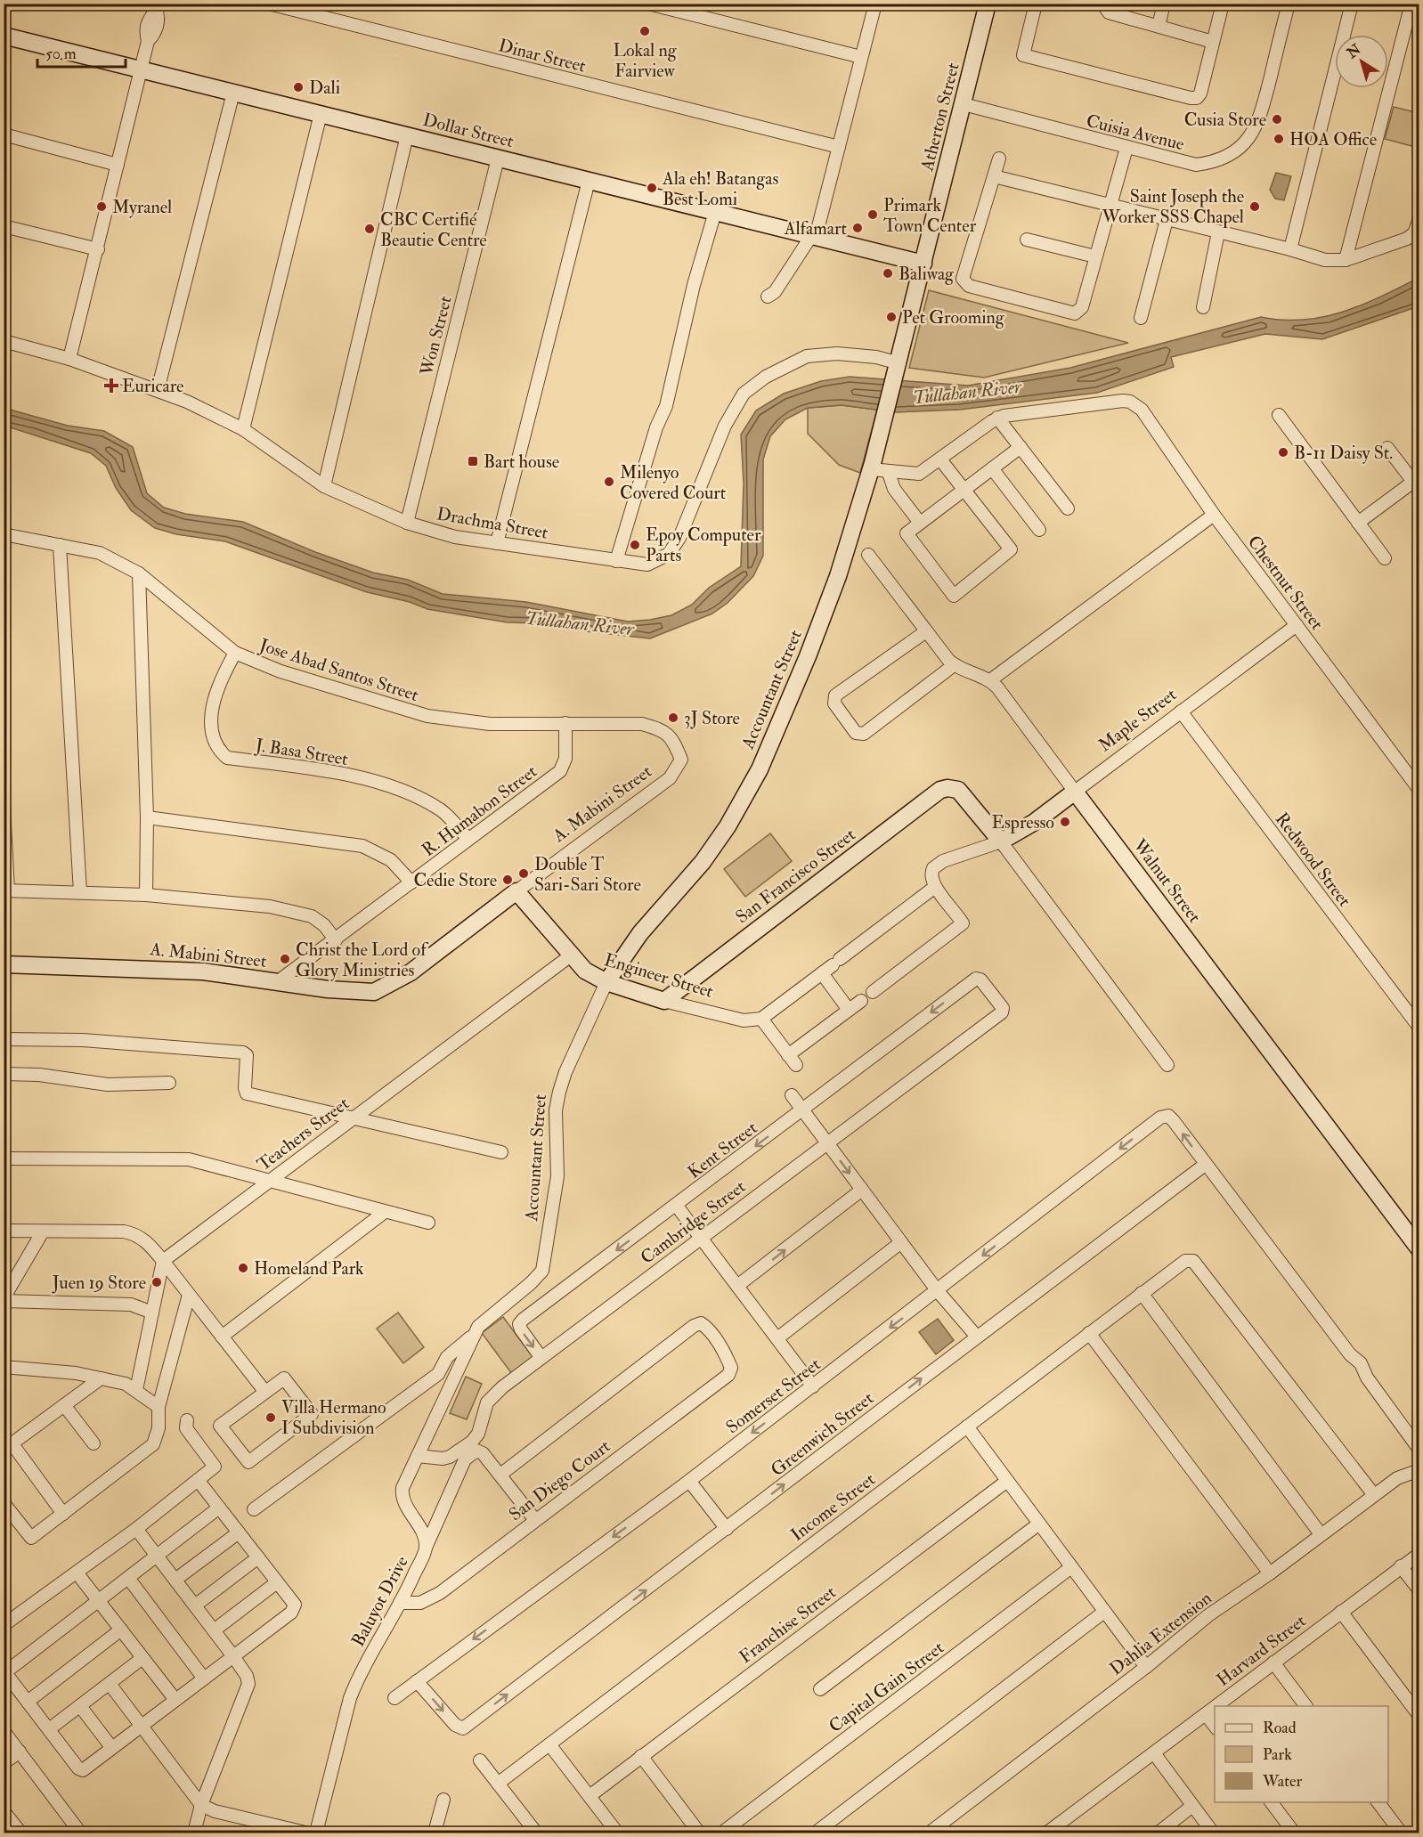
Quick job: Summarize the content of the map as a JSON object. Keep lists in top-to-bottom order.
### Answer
{
  "streets": {
    "street": [
      "Dinar Street",
      "Atherton Street",
      "Dollar Street",
      "Cuisia Avenue",
      "Won Street",
      "Drachma Street",
      "Chestnut Street",
      "Jose Abad Santos Street",
      "Accountant Street",
      "Maple Street",
      "J. Basa Street",
      "A. Mabini Street",
      "R. Humabon Street",
      "Redwood Street",
      "San Francisco Street",
      "Walnut Street",
      "Engineer Street",
      "Teachers Street",
      "Kent Street",
      "Cambridge Street",
      "Somerset Street",
      "Greenwich Street",
      "San Diego Court",
      "Income Street",
      "Baluyot Drive",
      "Franchise Street",
      "Dahlia Extension",
      "Harvard Street",
      "Capital Gain Street"
    ]
  },
  "crossings": [
    ["Atherton Street", "Dollar Street"],
    ["Atherton Street", "Cuisia Avenue"],
    ["Atherton Street", "Drachma Street"],
    ["Atherton Street", "Accountant Street"],
    ["Dollar Street", "Won Street"],
    ["Won Street", "Drachma Street"],
    ["Drachma Street", "Accountant Street"],
    ["Chestnut Street", "Maple Street"],
    ["Jose Abad Santos Street", "J. Basa Street"],
    ["Jose Abad Santos Street", "A. Mabini Street"],
    ["Jose Abad Santos Street", "R. Humabon Street"],
    ["Accountant Street", "Engineer Street"],
    ["Accountant Street", "Baluyot Drive"],
    ["Maple Street", "Redwood Street"],
    ["Maple Street", "San Francisco Street"],
    ["Maple Street", "Walnut Street"],
    ["J. Basa Street", "R. Humabon Street"],
    ["A. Mabini Street", "R. Humabon Street"],
    ["A. Mabini Street", "Engineer Street"],
    ["San Francisco Street", "Engineer Street"],
    ["Engineer Street", "Teachers Street"],
    ["Kent Street", "Cambridge Street"],
    ["Cambridge Street", "Baluyot Drive"],
    ["Somerset Street", "Greenwich Street"],
    ["San Diego Court", "Baluyot Drive"],
    ["Income Street", "Dahlia Extension"]
  ],
  "one_way": ["Somerset Street", "Greenwich Street"],
  "water": ["Tullahan River"],
  "places": {
    "other": [
      "Lokal ng Fairview",
      "Dali",
      "Cusia Store",
      "HOA Office",
      "Ala eh! Batangas Best Lomi",
      "Myranel",
      "Saint Joseph the Worker SSS Chapel",
      "Primark Town Center",
      "Alfamart",
      "CBC Certifié Beautie Centre",
      "Baliwag",
      "Pet Grooming",
      "B-11 Daisy St.",
      "Milenyo Covered Court",
      "Epoy Computer Parts",
      "3J Store",
      "Espresso",
      "Double T Sari-Sari Store",
      "Cedie Store",
      "Christ the Lord of Glory Ministries",
      "Homeland Park",
      "Juen 19 Store",
      "Villa Hermano I Subdivision"
    ],
    "health": ["Euricare"],
    "transit": ["Bart house"]
  },
  "legend": ["Road", "Park", "Water"],
  "scale_bar": "50 m",
  "north": "top left"
}
